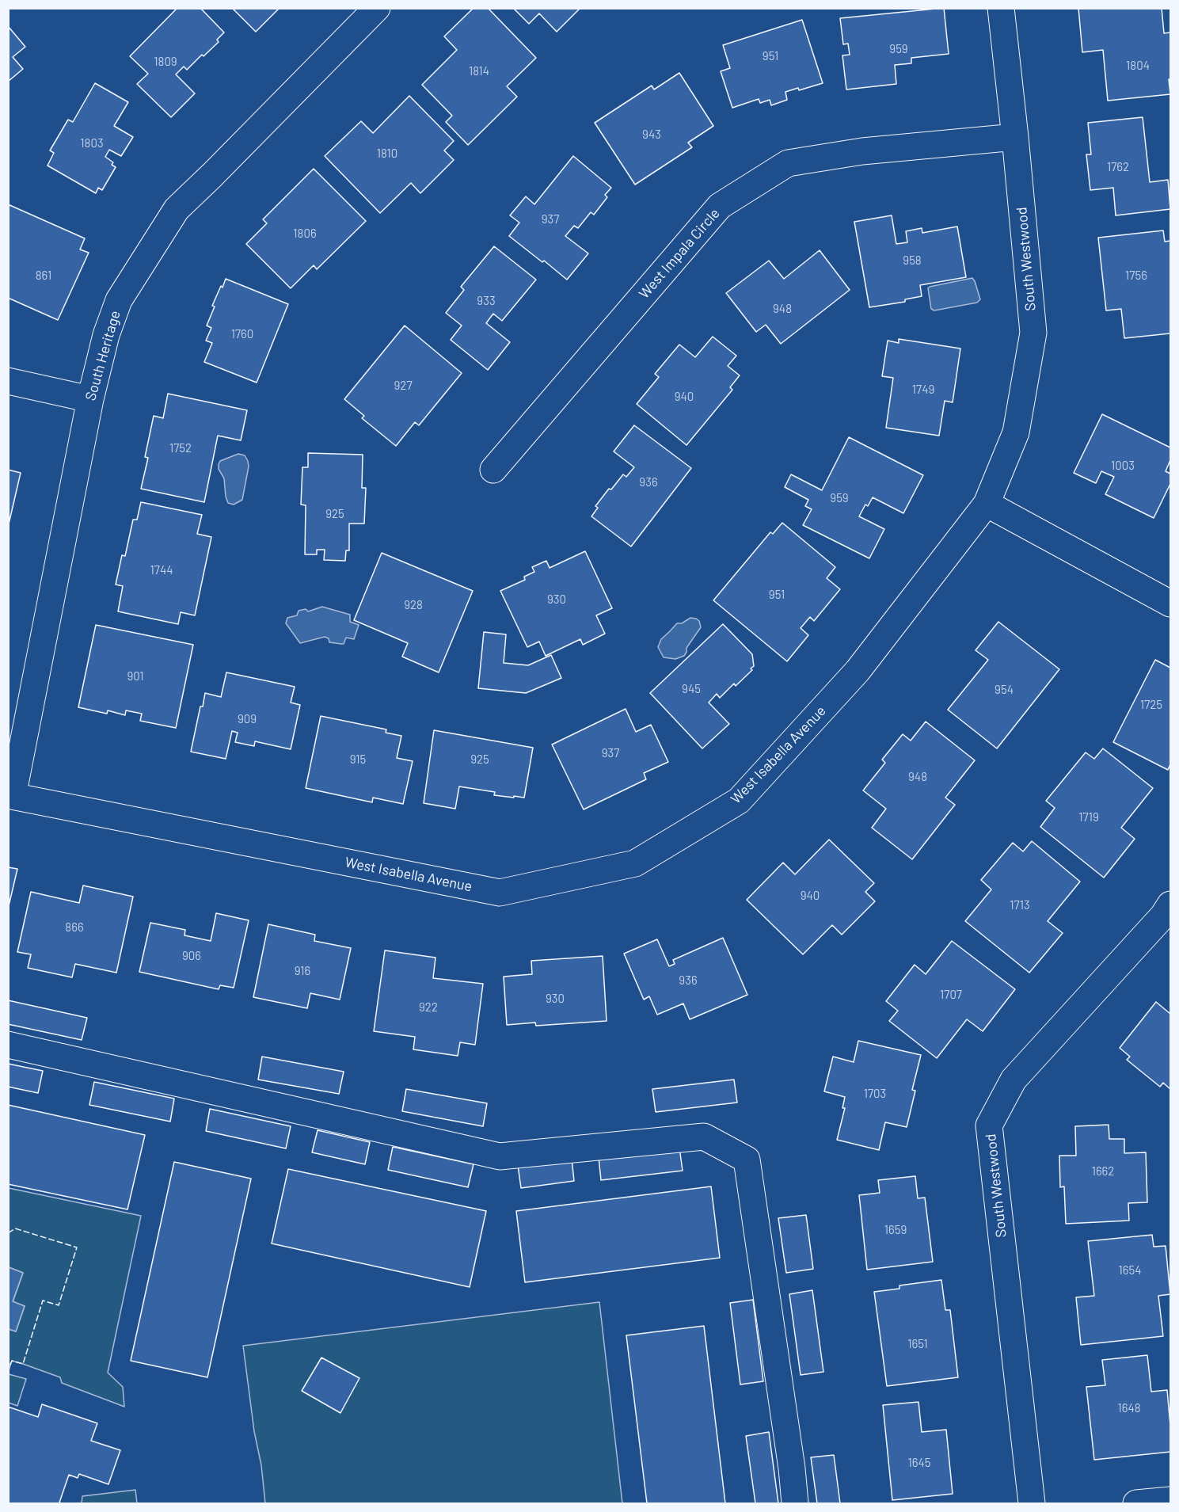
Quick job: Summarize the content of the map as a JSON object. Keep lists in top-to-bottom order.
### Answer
{
  "streets": {
    "street": [
      "West Impala Circle",
      "South Westwood",
      "South Heritage",
      "West Isabella Avenue"
    ]
  },
  "crossings": [
    ["West Impala Circle", "South Westwood"],
    ["South Westwood", "West Isabella Avenue"],
    ["South Heritage", "West Isabella Avenue"]
  ],
  "house_numbers": [
    "959",
    "951",
    "1809",
    "1804",
    "1814",
    "943",
    "1803",
    "1810",
    "1762",
    "937",
    "1806",
    "958",
    "861",
    "1756",
    "933",
    "948",
    "1760",
    "927",
    "1749",
    "940",
    "1752",
    "1003",
    "936",
    "959",
    "925",
    "1744",
    "951",
    "930",
    "928",
    "901",
    "945",
    "954",
    "1725",
    "909",
    "937",
    "915",
    "925",
    "948",
    "1719",
    "940",
    "1713",
    "866",
    "906",
    "916",
    "936",
    "1707",
    "930",
    "922",
    "1703",
    "1662",
    "1659",
    "1654",
    "1651",
    "1648",
    "1645"
  ]
}
